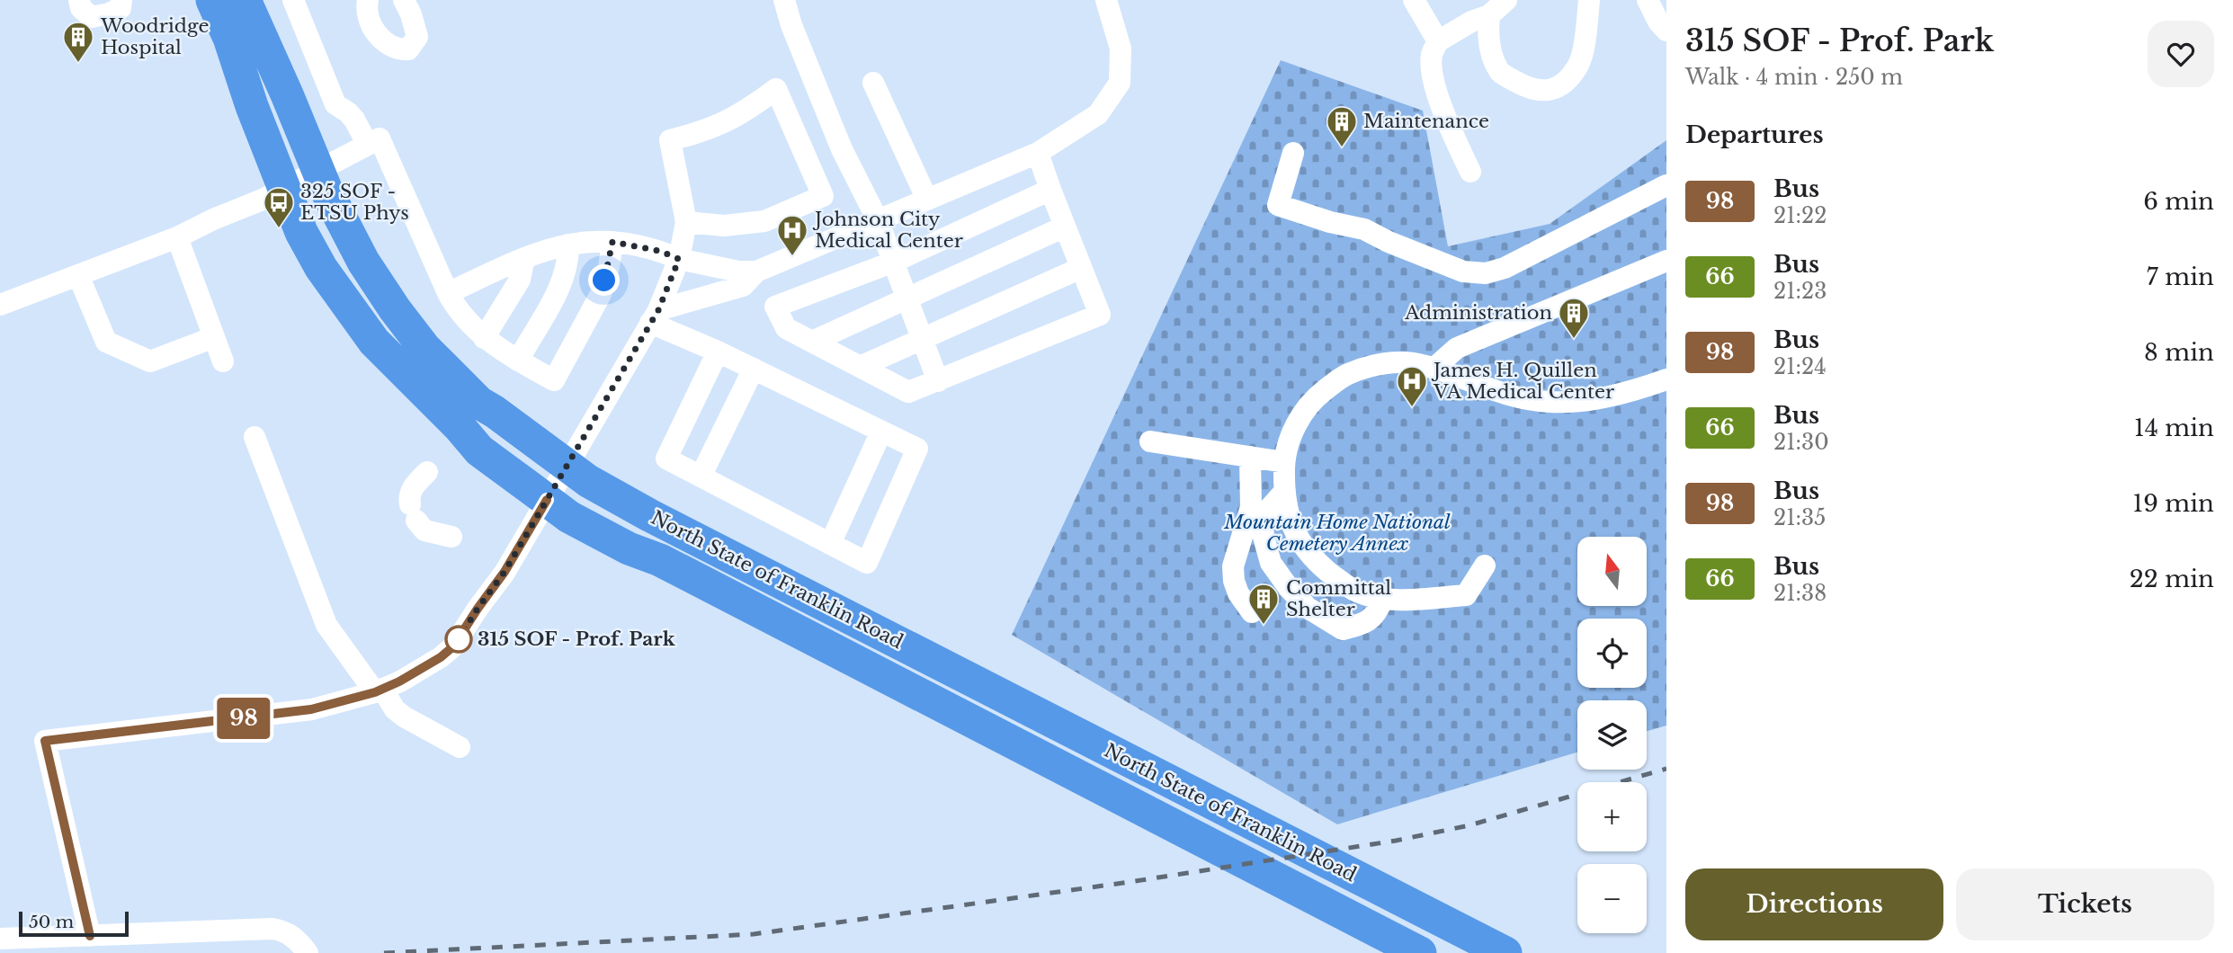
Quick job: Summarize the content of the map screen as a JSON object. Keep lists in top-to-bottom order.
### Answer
{
  "streets": {
    "highway": ["North State of Franklin Road"]
  },
  "parks": ["Mountain Home National Cemetery Annex"],
  "places": {
    "building": [
      "Woodridge Hospital",
      "Maintenance",
      "Administration",
      "Committal Shelter"
    ],
    "bus stop": ["325 SOF - ETSU Phys"],
    "hospital": ["Johnson City Medical Center", "James H. Quillen VA Medical Center"],
    "other": ["315 SOF - Prof. Park"]
  },
  "lines": ["bus line 98"],
  "scale_bar": "50 m",
  "north": "top",
  "page": {
    "on_map": "98",
    "heading": [
      ["315 SOF - Prof. Park", "Walk · 4 min · 250 m"],
      "Departures"
    ],
    "list": [
      {
        "mark": "98",
        "name": "Bus",
        "note": "21:22",
        "value": "6 min"
      },
      {
        "mark": "66",
        "name": "Bus",
        "note": "21:23",
        "value": "7 min"
      },
      {
        "mark": "98",
        "name": "Bus",
        "note": "21:24",
        "value": "8 min"
      },
      {
        "mark": "66",
        "name": "Bus",
        "note": "21:30",
        "value": "14 min"
      },
      {
        "mark": "98",
        "name": "Bus",
        "note": "21:35",
        "value": "19 min"
      },
      {
        "mark": "66",
        "name": "Bus",
        "note": "21:38",
        "value": "22 min"
      }
    ],
    "map_buttons": ["+", "−"],
    "buttons": ["Directions", "Tickets"],
    "scale": "50 m"
  }
}
